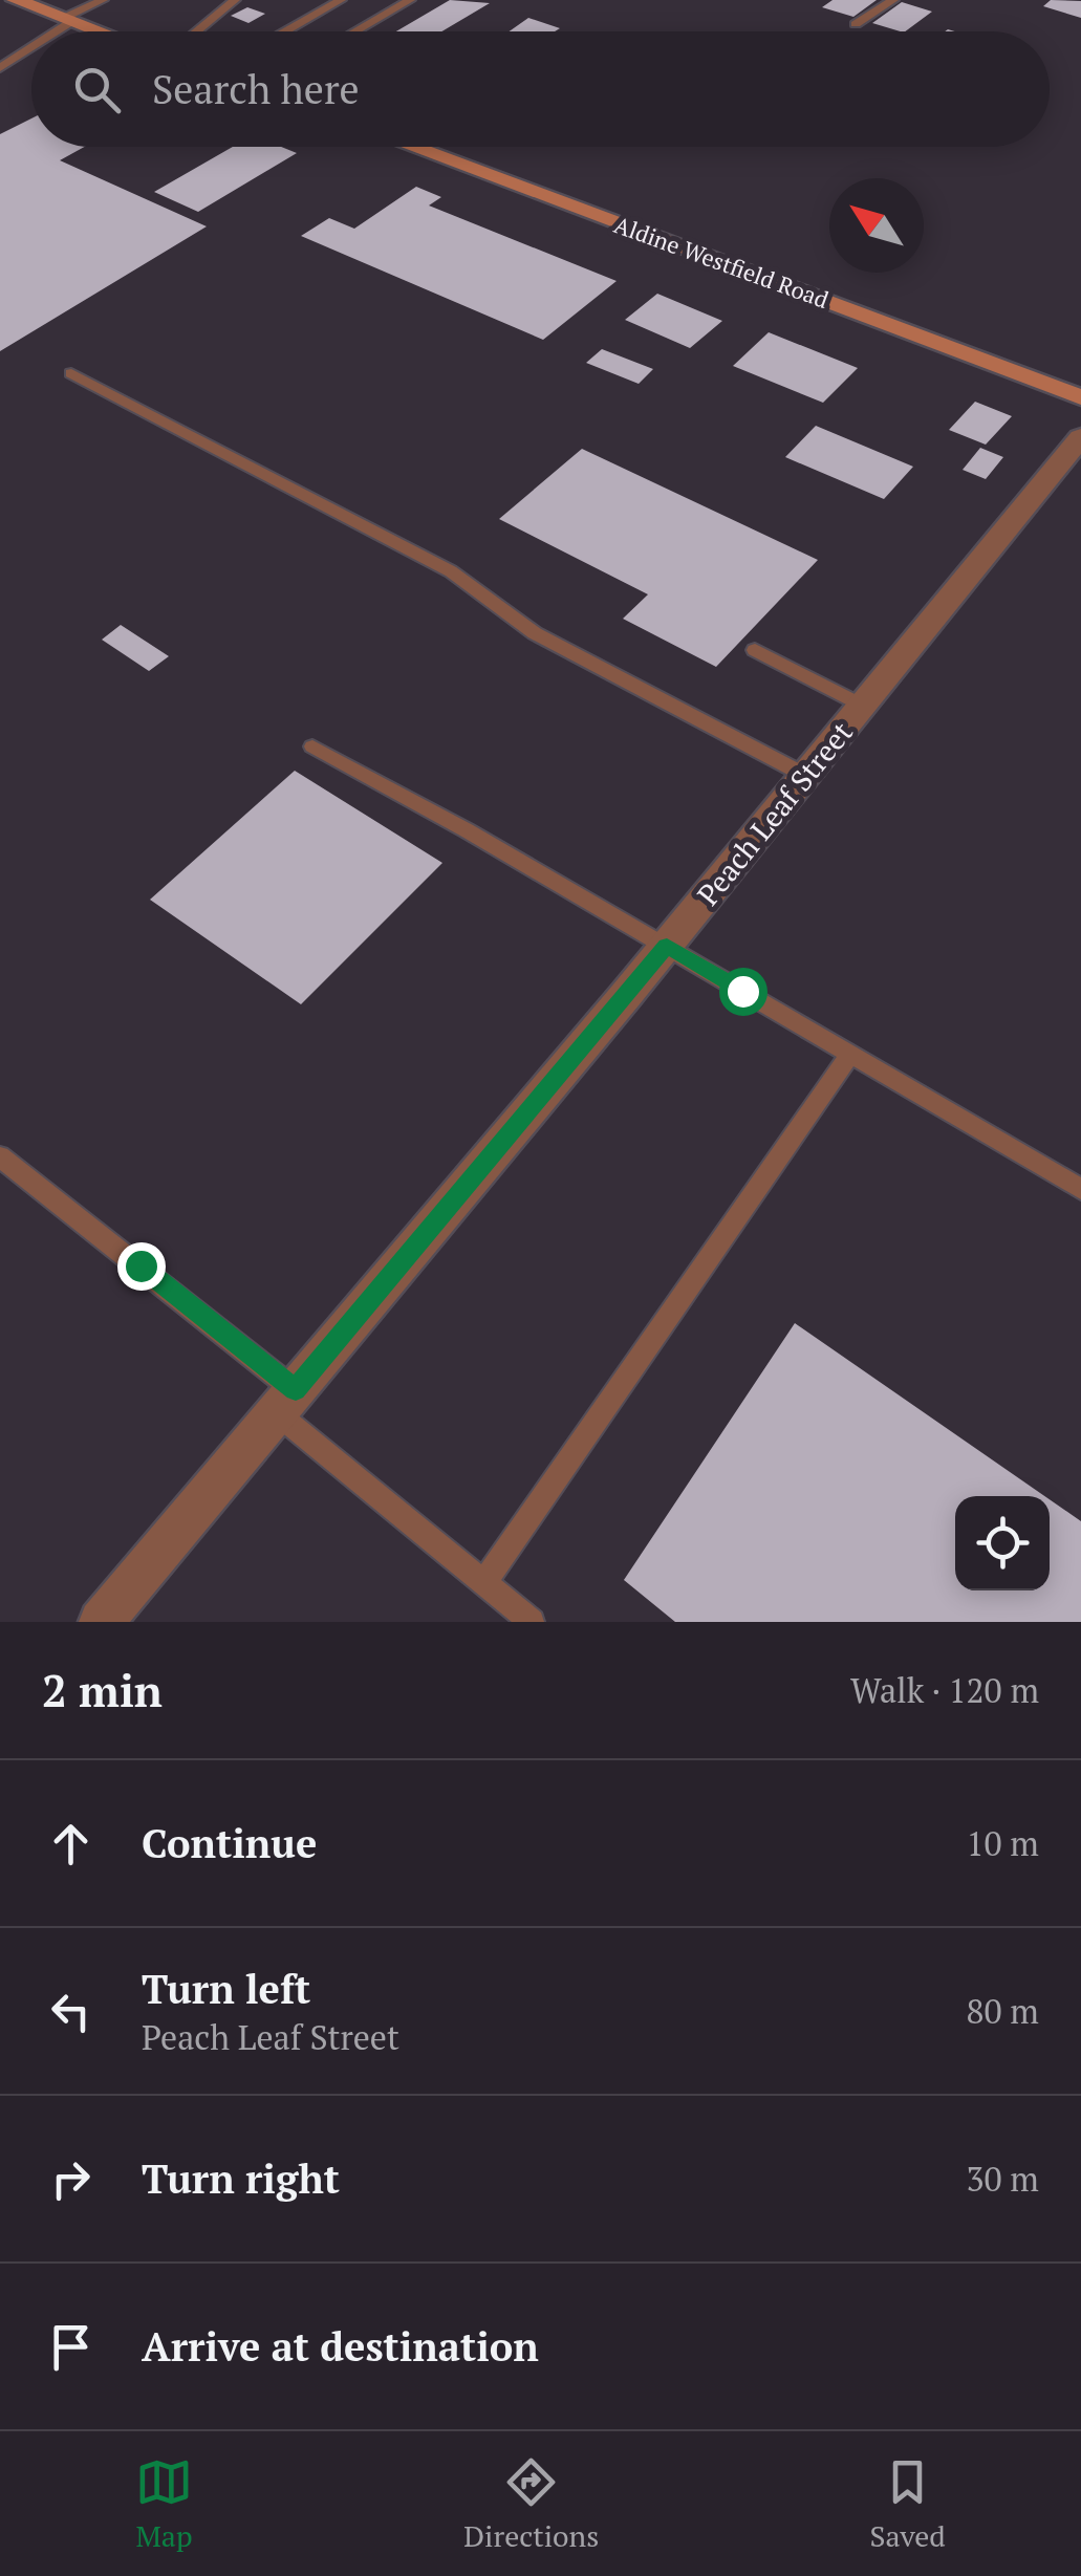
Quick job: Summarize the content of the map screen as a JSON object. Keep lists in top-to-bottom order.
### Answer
{
  "streets": {
    "main road": ["Aldine Westfield Road"],
    "street": ["Peach Leaf Street"]
  },
  "north": "top left",
  "page": {
    "search": "Search here",
    "heading": ["2 min", "Walk · 120 m"],
    "list": [
      ["Continue", "10 m"],
      ["Turn left", "Peach Leaf Street", "80 m"],
      ["Turn right", "30 m"],
      "Arrive at destination"
    ],
    "nav": ["Map", "Directions", "Saved"]
  }
}
